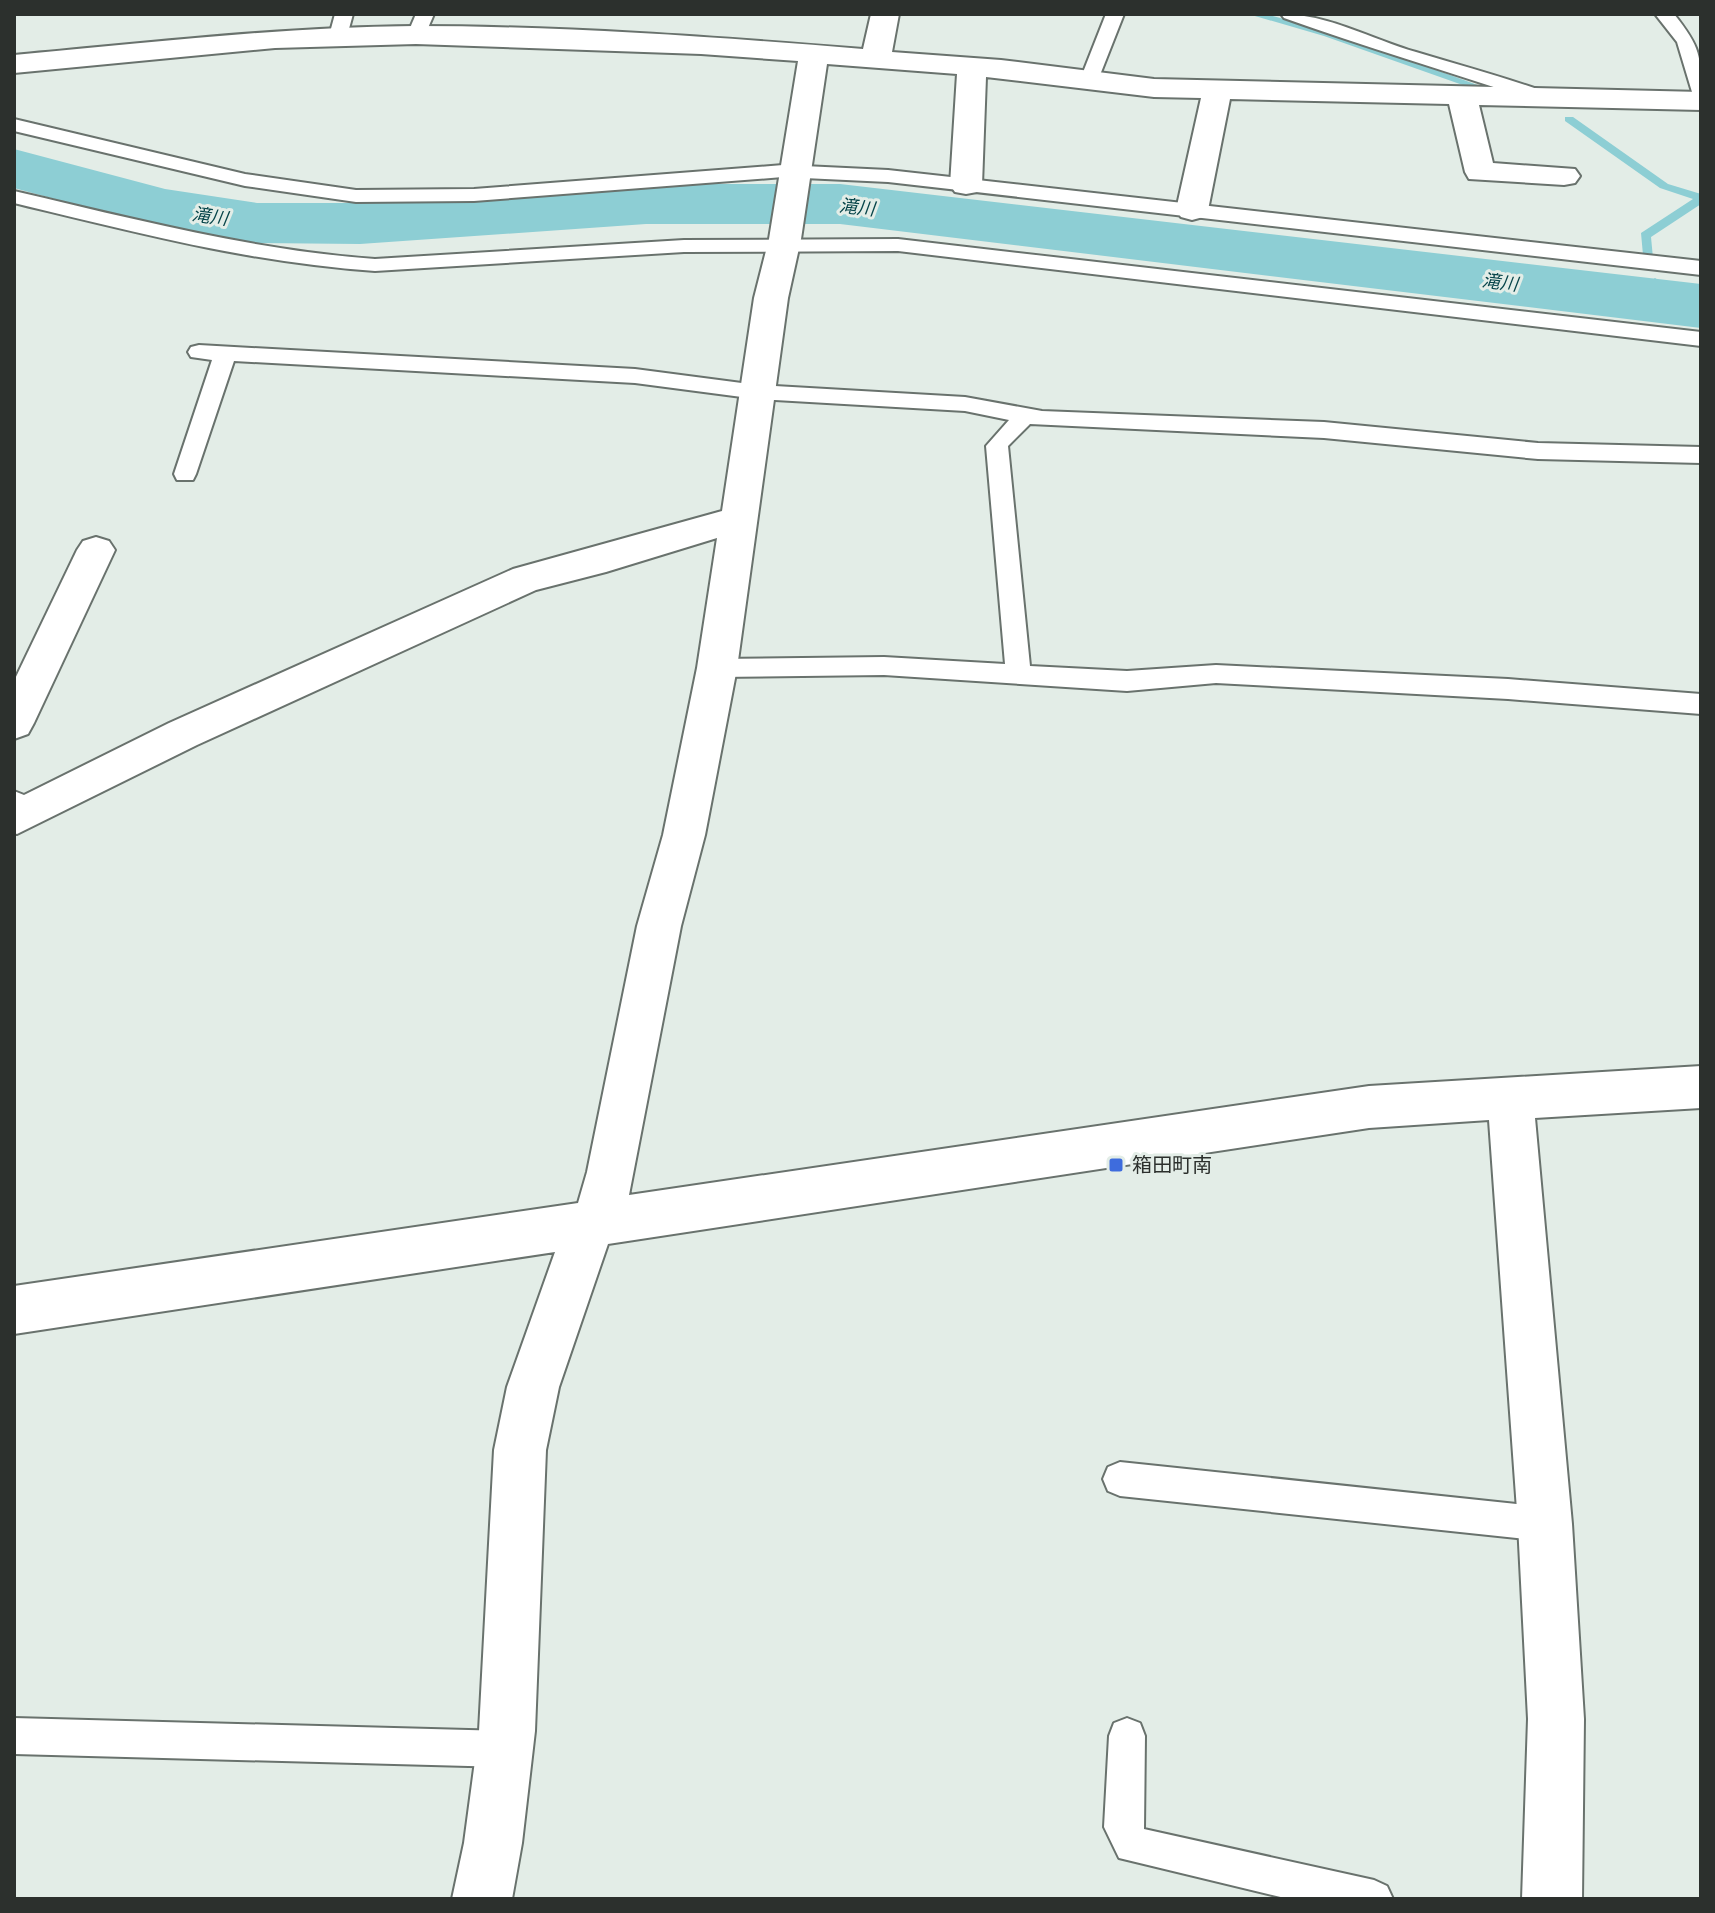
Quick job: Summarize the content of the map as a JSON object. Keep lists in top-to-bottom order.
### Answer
{
  "water": ["滝川"],
  "places": {
    "transit": ["箱田町南"]
  }
}
